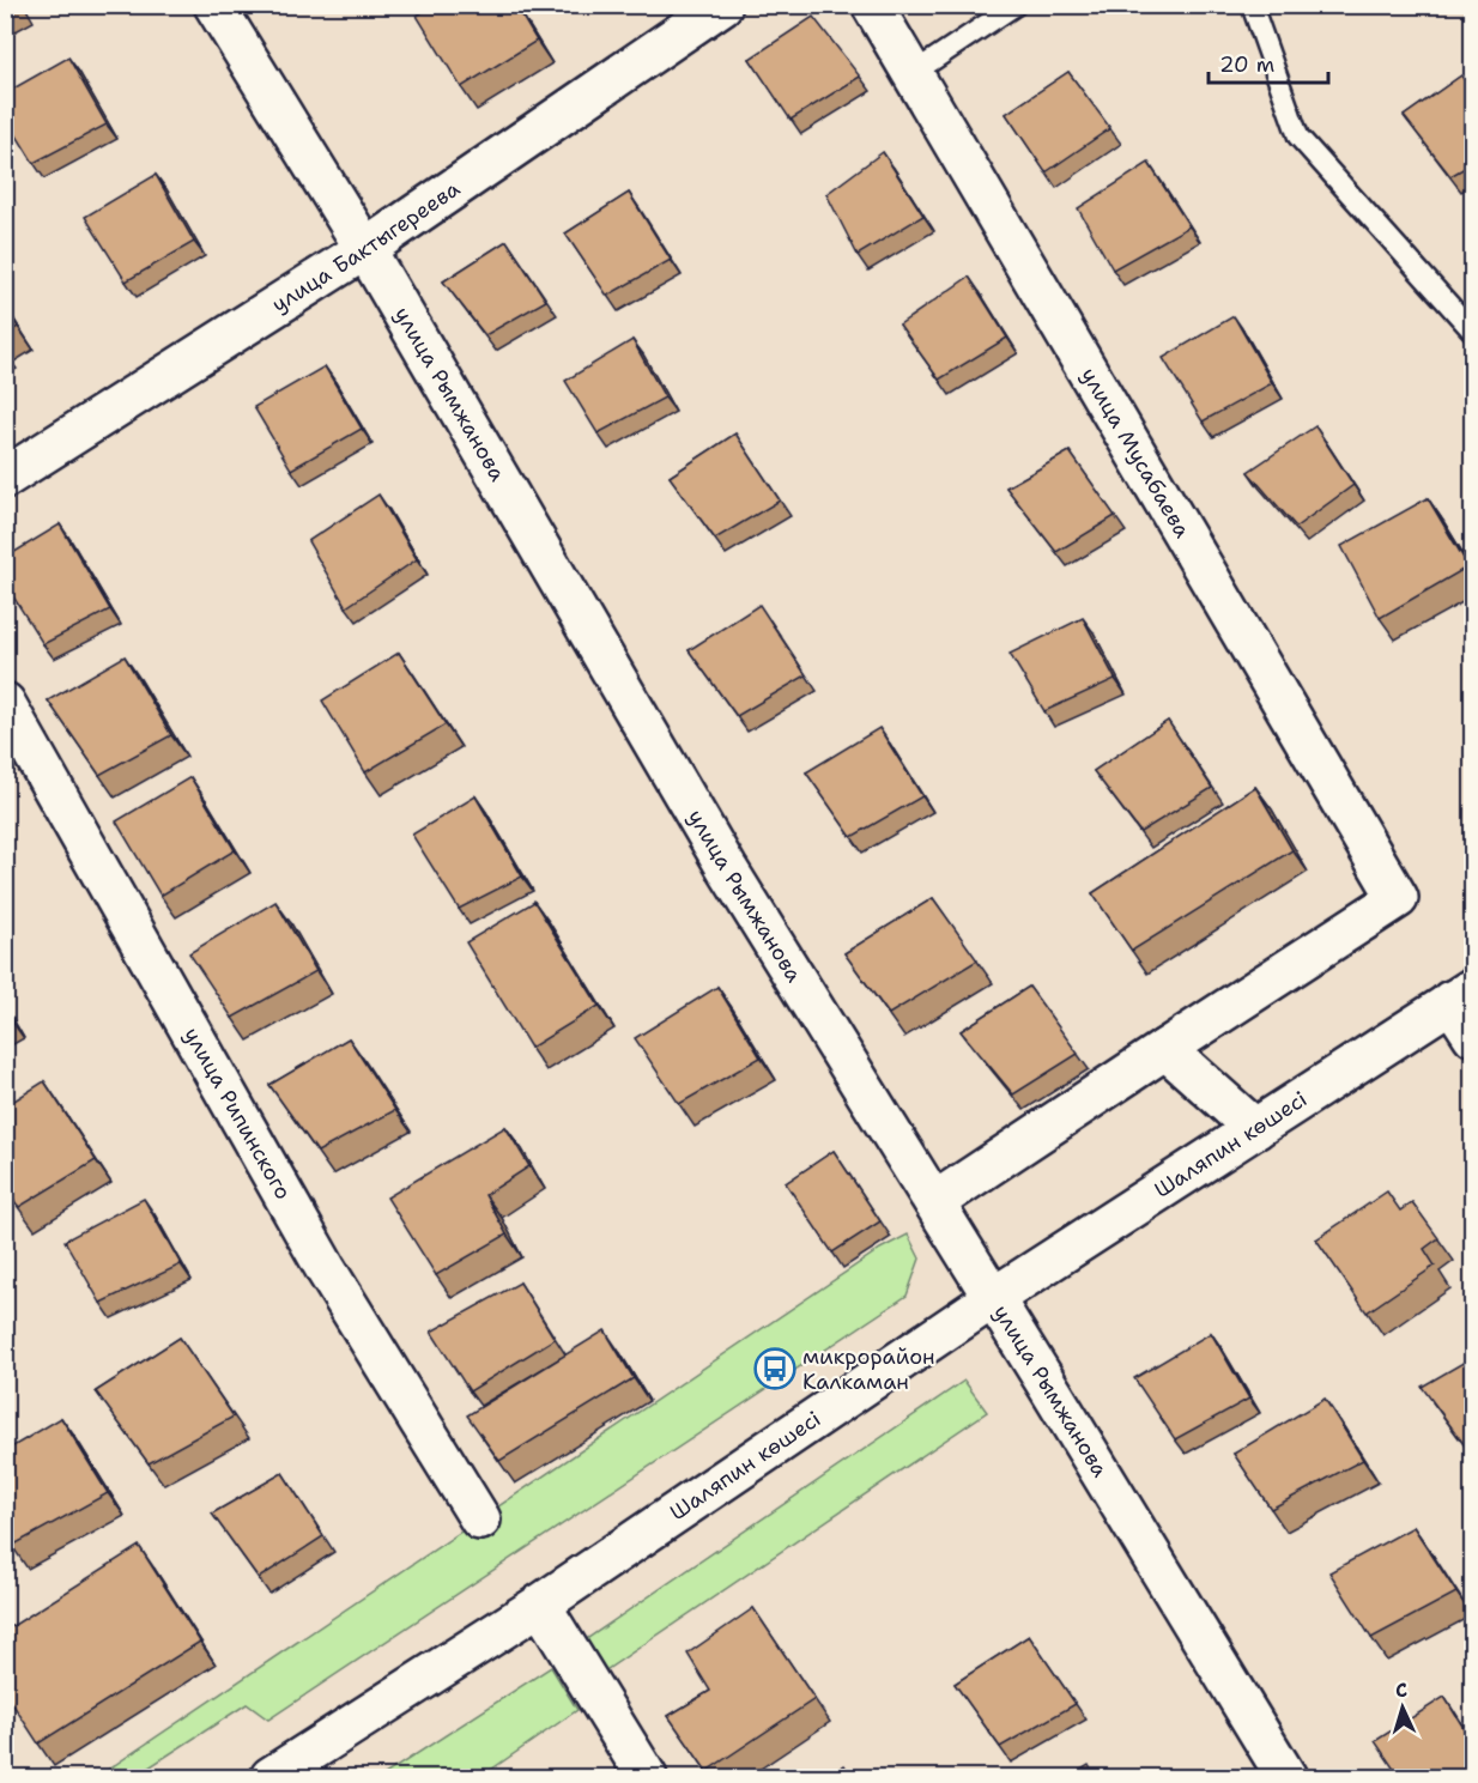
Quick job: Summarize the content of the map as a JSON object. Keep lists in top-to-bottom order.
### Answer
{
  "streets": {
    "street": [
      "улица Бактыгереева",
      "улица Рымжанова",
      "улица Мусабаева",
      "улица Рипинского",
      "Шаляпин көшесі"
    ]
  },
  "crossings": [
    ["улица Бактыгереева", "улица Рымжанова"],
    ["улица Рымжанова", "Шаляпин көшесі"]
  ],
  "places": {
    "bus stop": ["микрорайон Калкаман"]
  },
  "scale_bar": "20 m",
  "north": "top"
}
